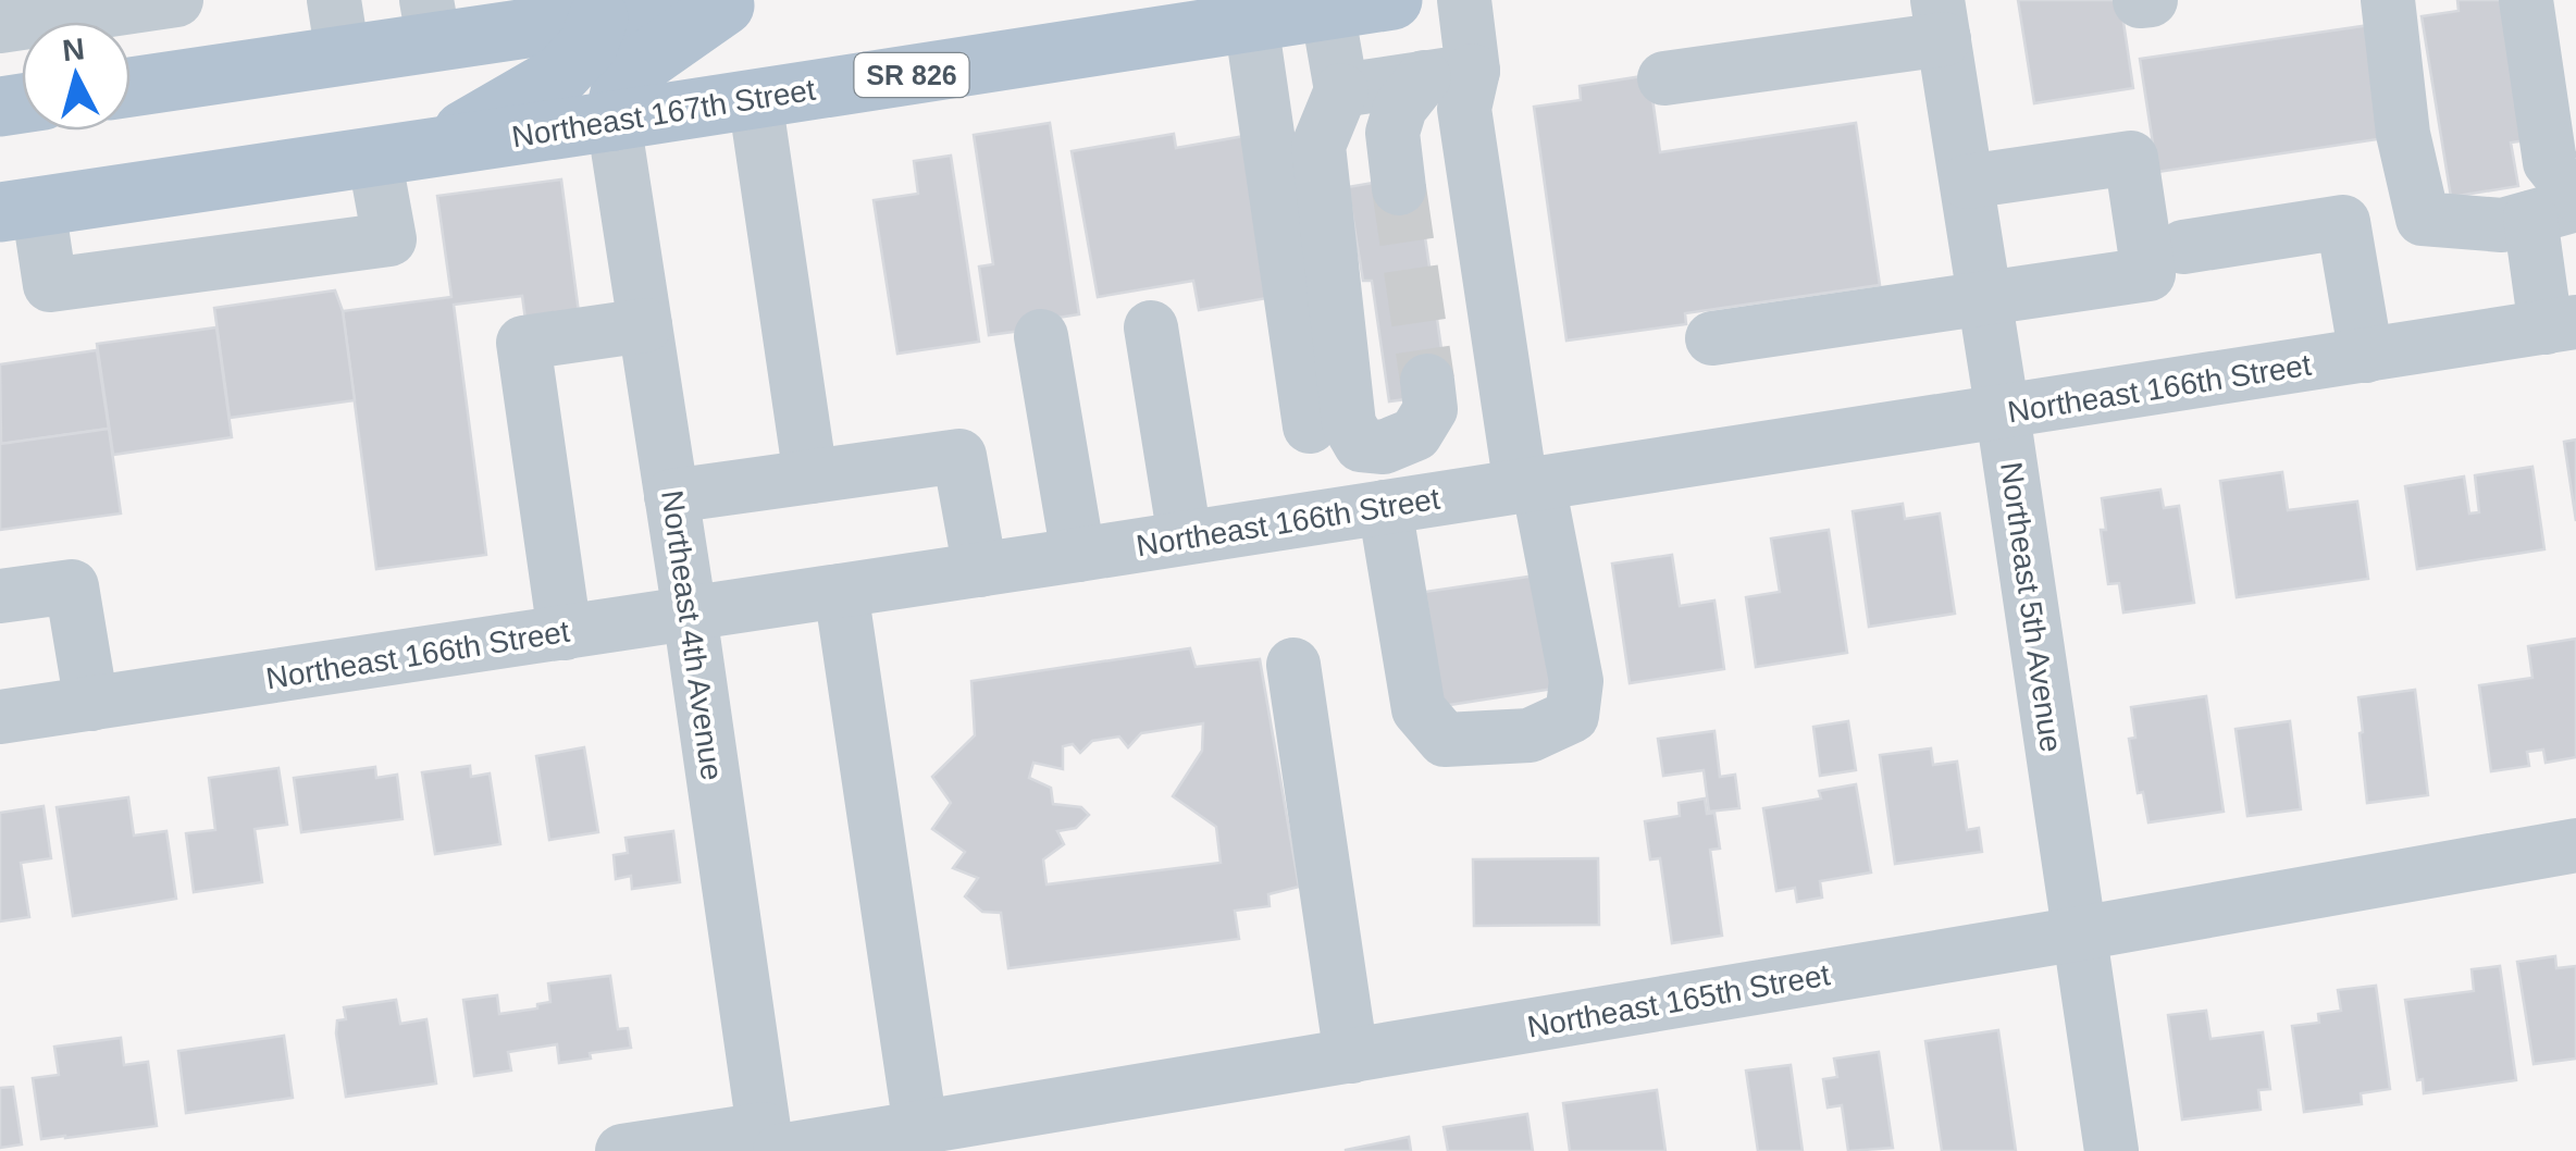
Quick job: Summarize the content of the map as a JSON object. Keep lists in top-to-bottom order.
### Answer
{
  "streets": {
    "main road": ["SR 826", "Northeast 167th Street"],
    "street": [
      "Northeast 166th Street",
      "Northeast 5th Avenue",
      "Northeast 4th Avenue",
      "Northeast 165th Street"
    ]
  },
  "crossings": [
    ["Northeast 167th Street", "Northeast 4th Avenue"],
    ["Northeast 166th Street", "Northeast 5th Avenue"],
    ["Northeast 166th Street", "Northeast 4th Avenue"],
    ["Northeast 5th Avenue", "Northeast 165th Street"],
    ["Northeast 4th Avenue", "Northeast 165th Street"]
  ],
  "north": "top"
}
